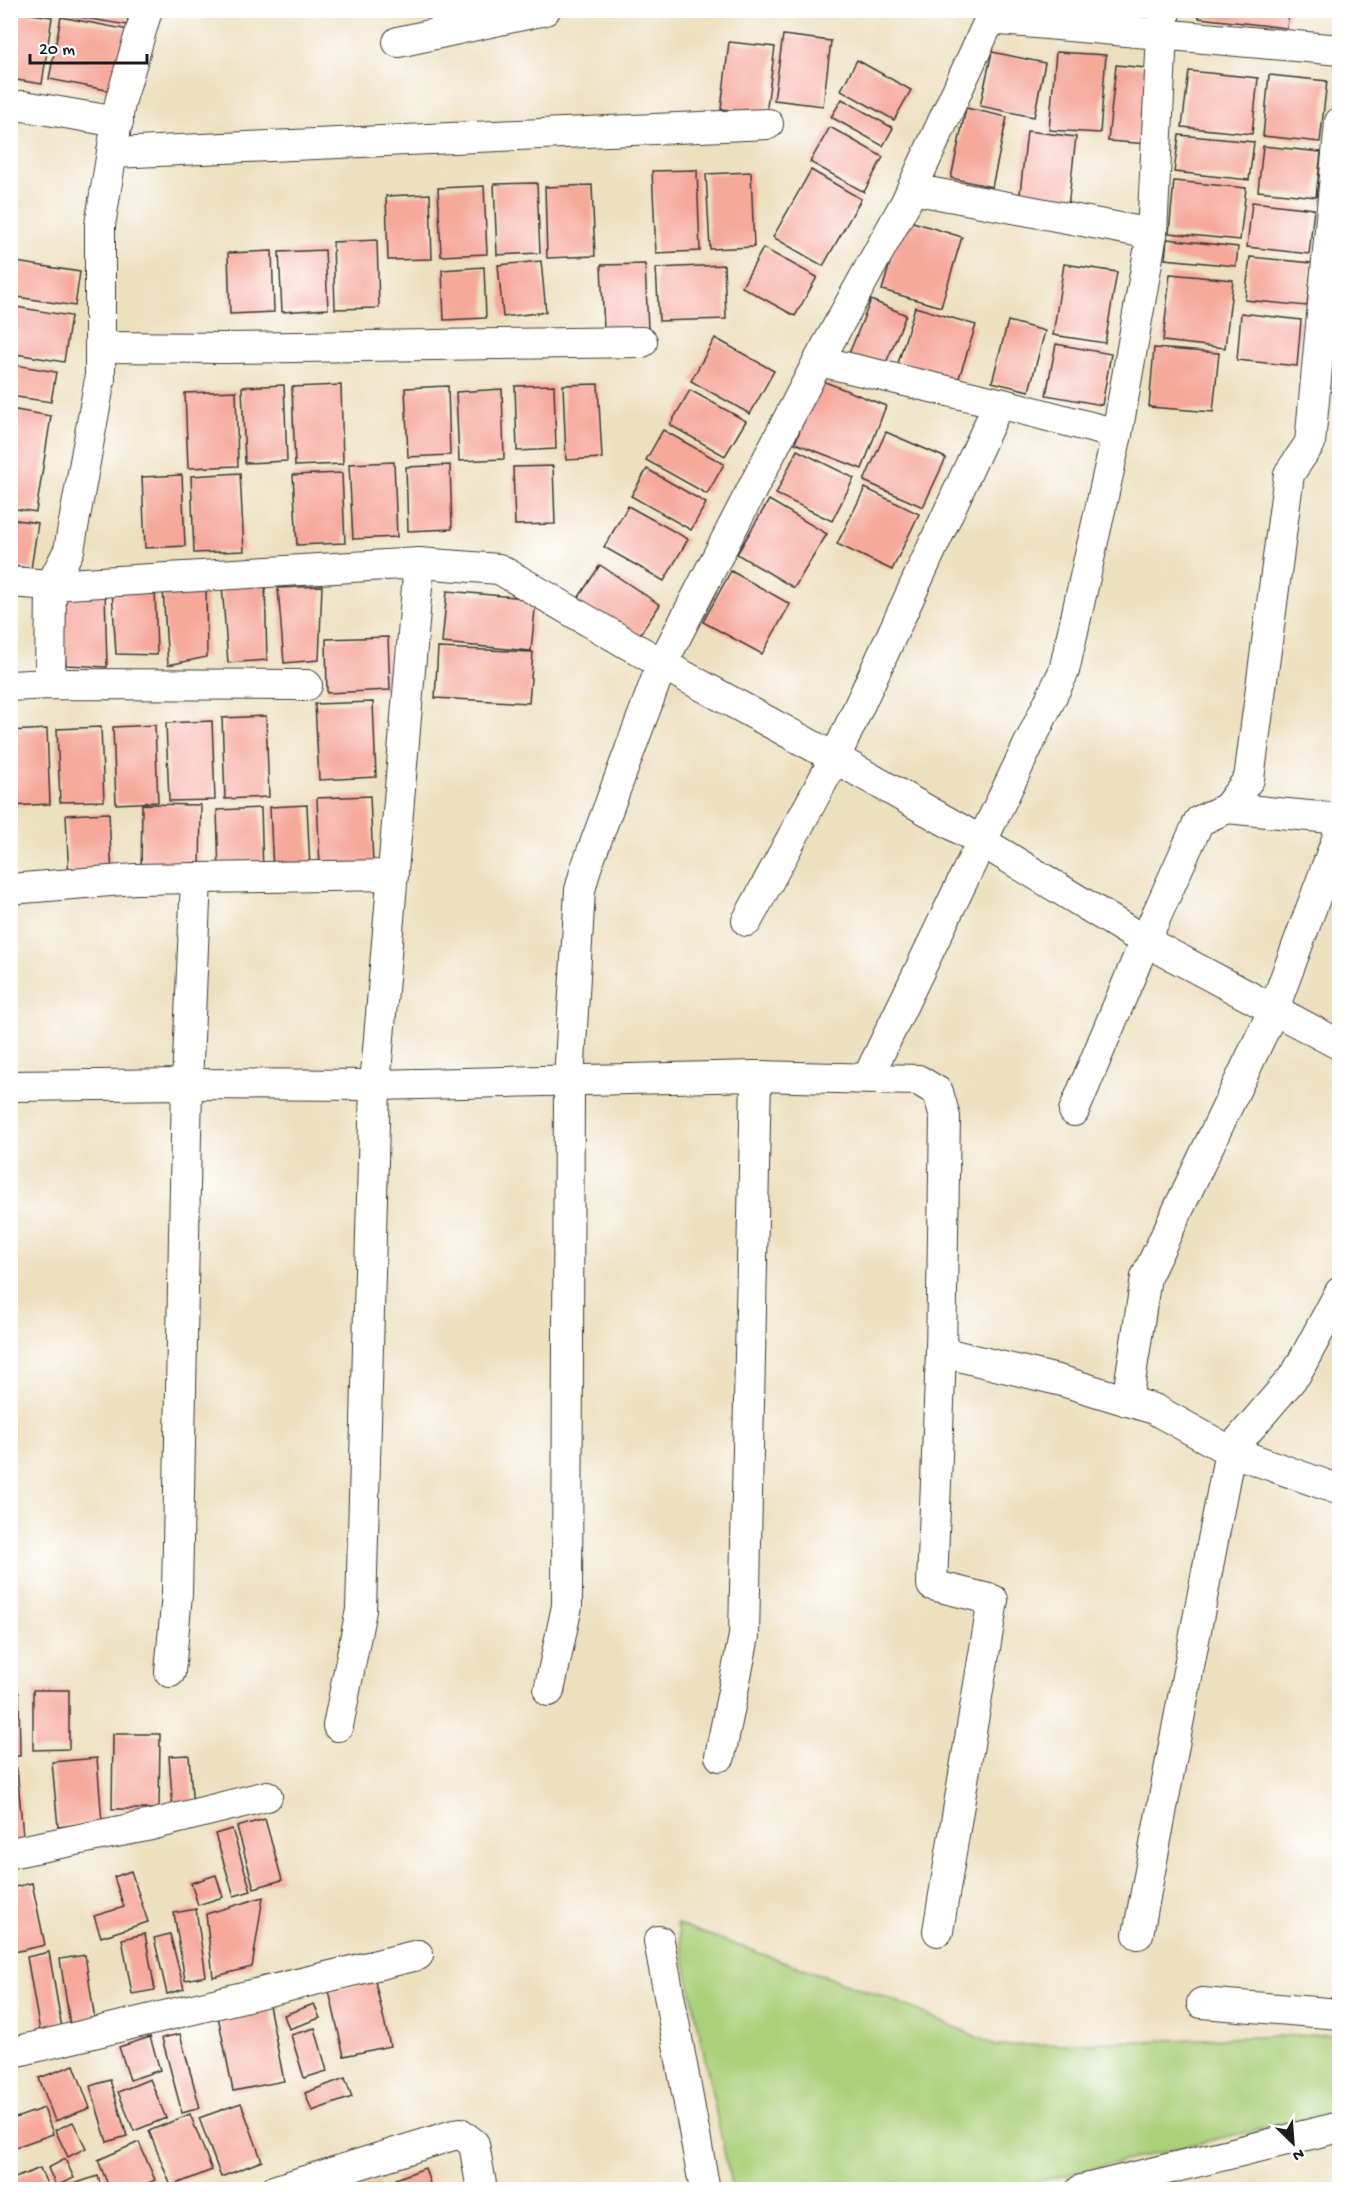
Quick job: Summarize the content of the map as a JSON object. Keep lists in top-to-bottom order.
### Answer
{
  "scale_bar": "20 m",
  "north": "bottom right"
}
